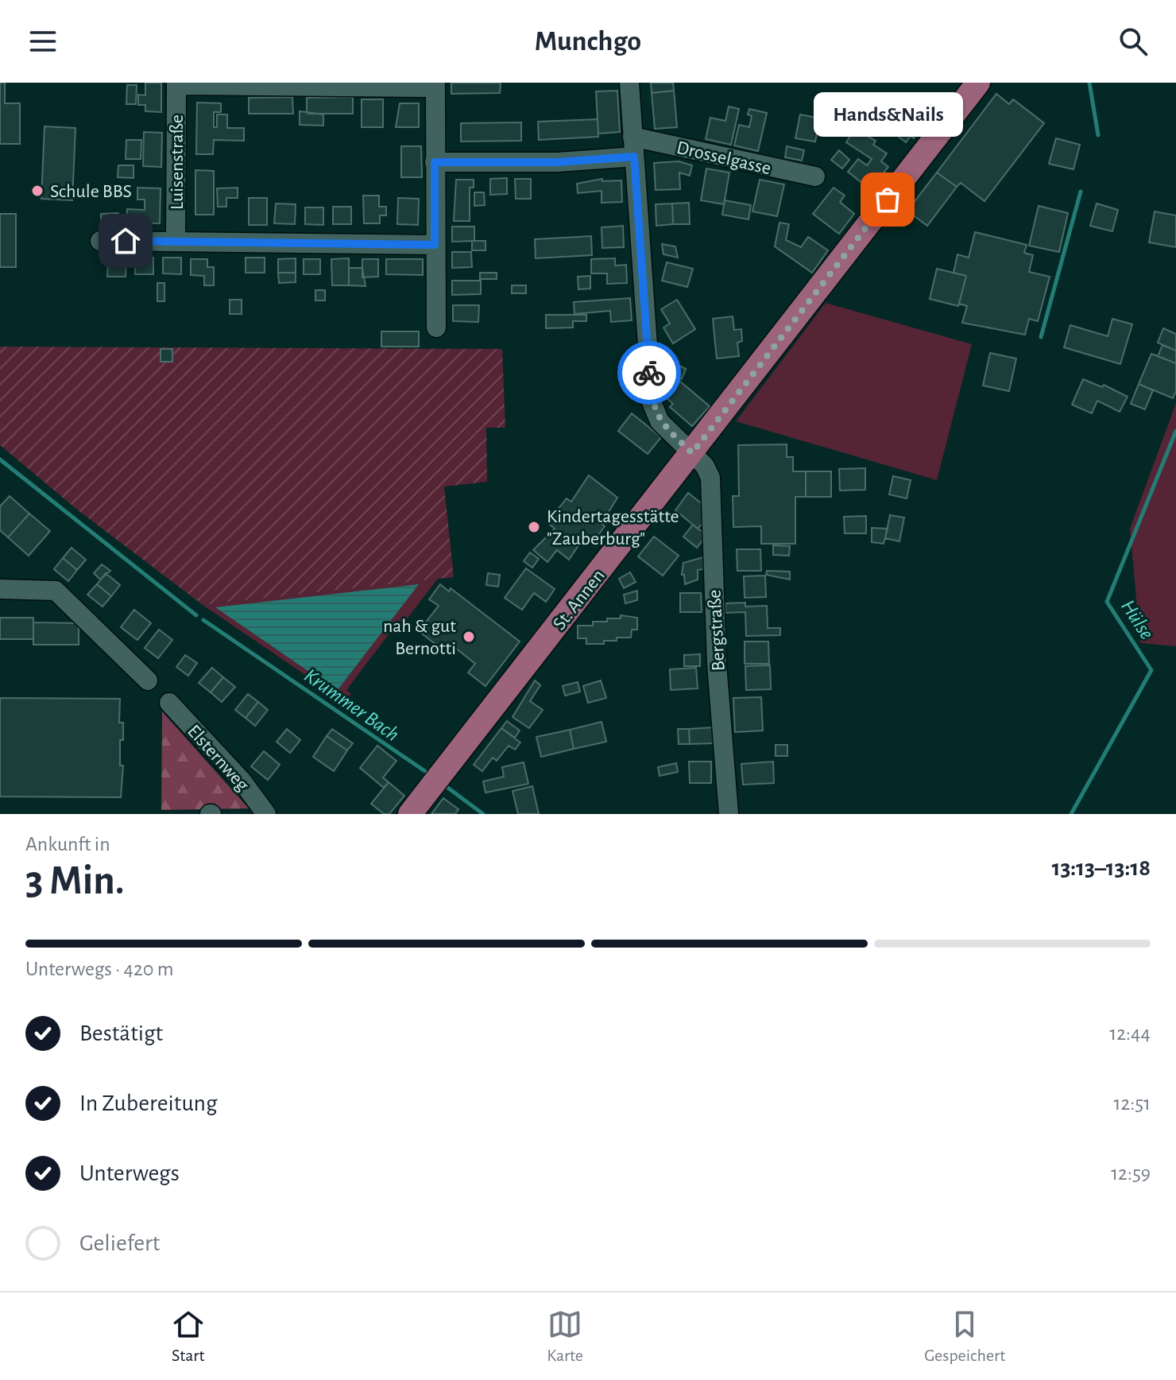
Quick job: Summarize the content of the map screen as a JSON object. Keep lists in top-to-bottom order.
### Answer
{
  "streets": {
    "main road": ["St. Annen"],
    "street": [
      "Drosselgasse",
      "Luisenstraße",
      "Bergstraße",
      "Elsternweg"
    ]
  },
  "crossings": [
    ["Drosselgasse", "Bergstraße"],
    ["St. Annen", "Bergstraße"]
  ],
  "water": ["Hülse", "Krummer Bach"],
  "places": [
    "Schule BBS",
    "Hands&Nails",
    "Kindertagesstätte \"Zauberburg\"",
    "nah & gut Bernotti"
  ],
  "page": {
    "header": "Munchgo",
    "bubble": "Hands&Nails",
    "heading": ["3 Min.", "Ankunft in", "13:13–13:18"],
    "bar": "Unterwegs · 420 m",
    "list": [
      ["Bestätigt", "12:44"],
      ["In Zubereitung", "12:51"],
      ["Unterwegs", "12:59"],
      "Geliefert"
    ],
    "tabs": ["Start", "Karte", "Gespeichert"]
  }
}
